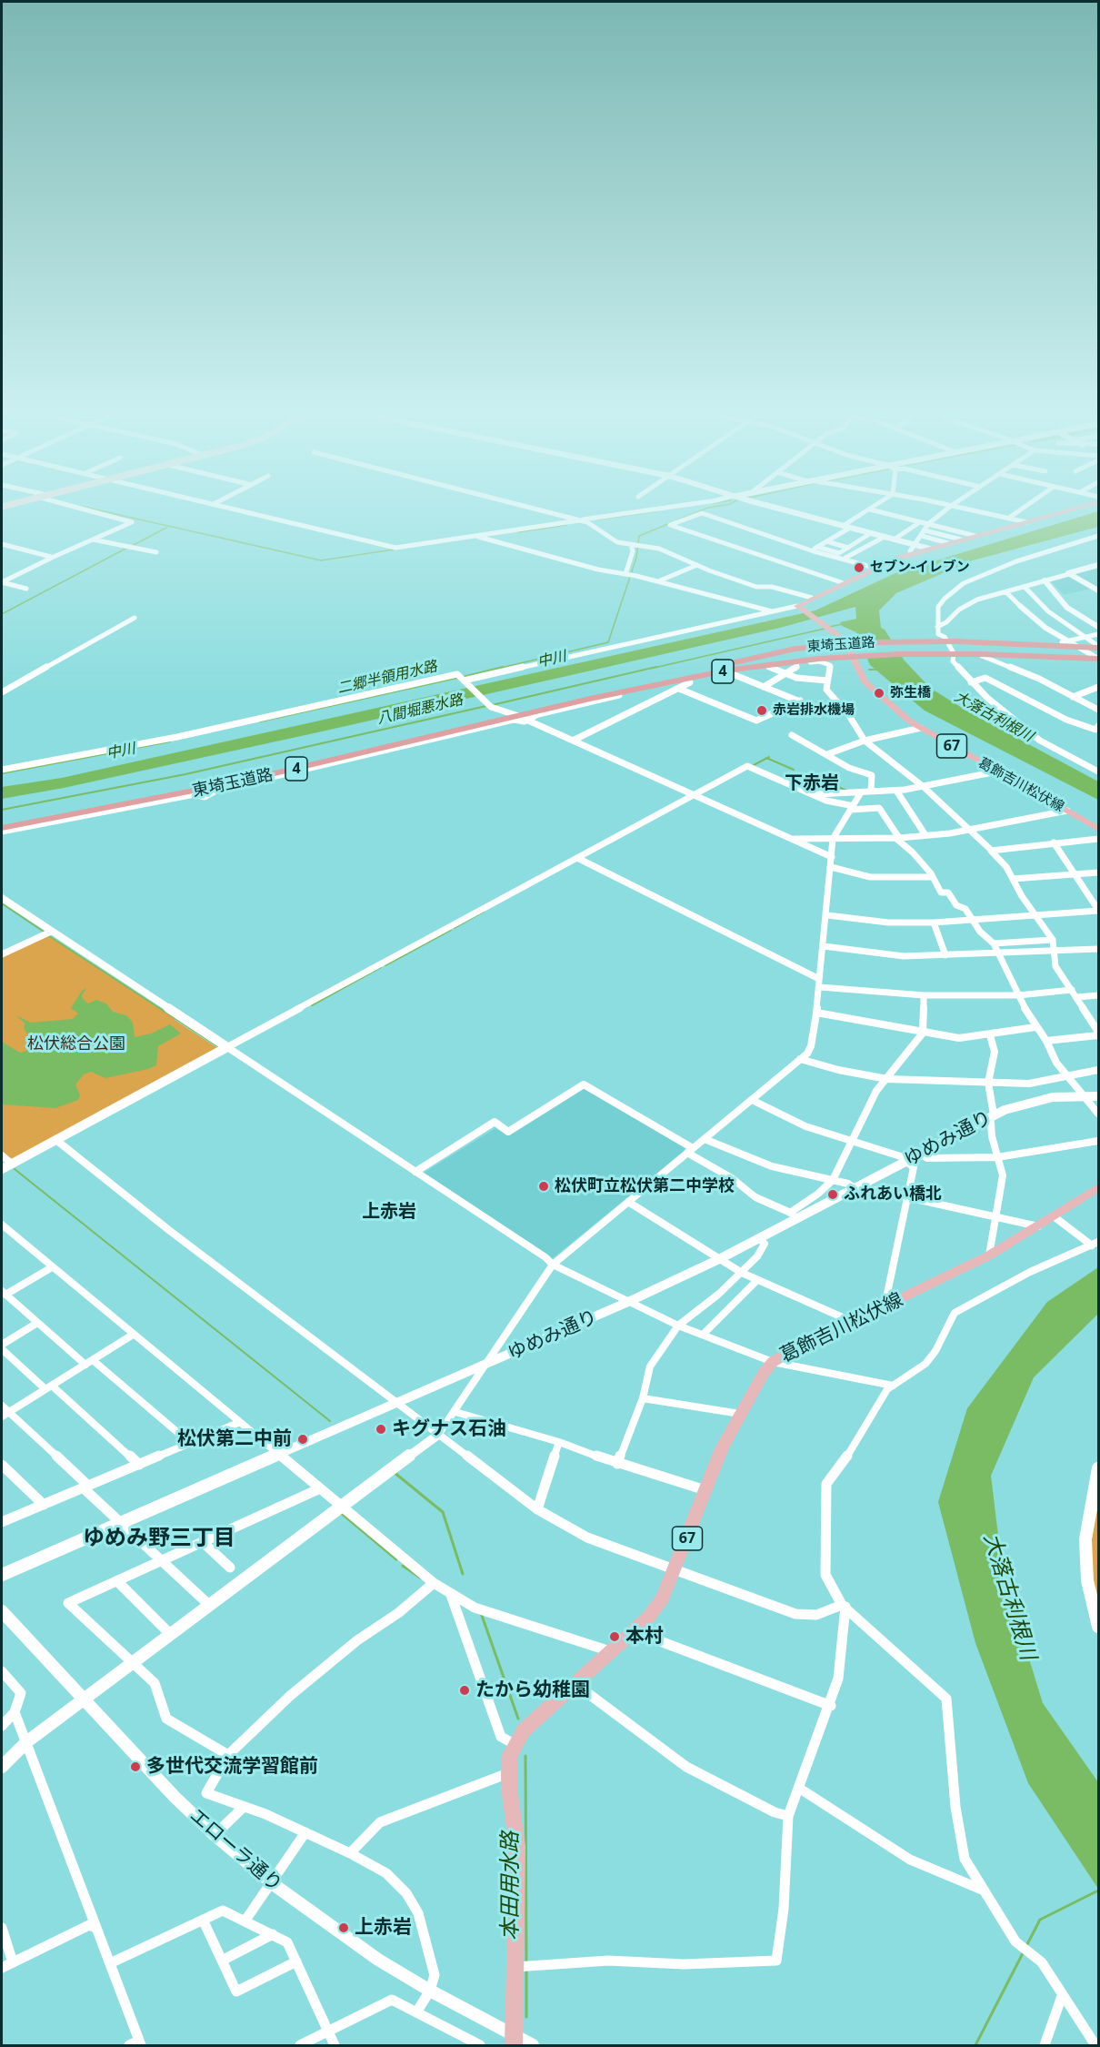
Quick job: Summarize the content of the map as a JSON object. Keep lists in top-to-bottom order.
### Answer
{
  "streets": {
    "highway": ["東埼玉道路", "4"],
    "main road": ["67", "葛飾吉川松伏線"],
    "street": ["ゆめみ通り", "エローラ通り"]
  },
  "crossings": [
    ["東埼玉道路", "葛飾吉川松伏線"],
    ["葛飾吉川松伏線", "エローラ通り"]
  ],
  "districts": ["下赤岩", "上赤岩", "ゆめみ野三丁目"],
  "water": [
    "中川",
    "二郷半領用水路",
    "八間堀悪水路",
    "大落古利根川",
    "本田用水路"
  ],
  "parks": ["松伏総合公園"],
  "places": [
    "セブン-イレブン",
    "弥生橋",
    "赤岩排水機場",
    "松伏町立松伏第二中学校",
    "ふれあい橋北",
    "キグナス石油",
    "松伏第二中前",
    "本村",
    "たから幼稚園",
    "多世代交流学習館前",
    "上赤岩"
  ]
}
